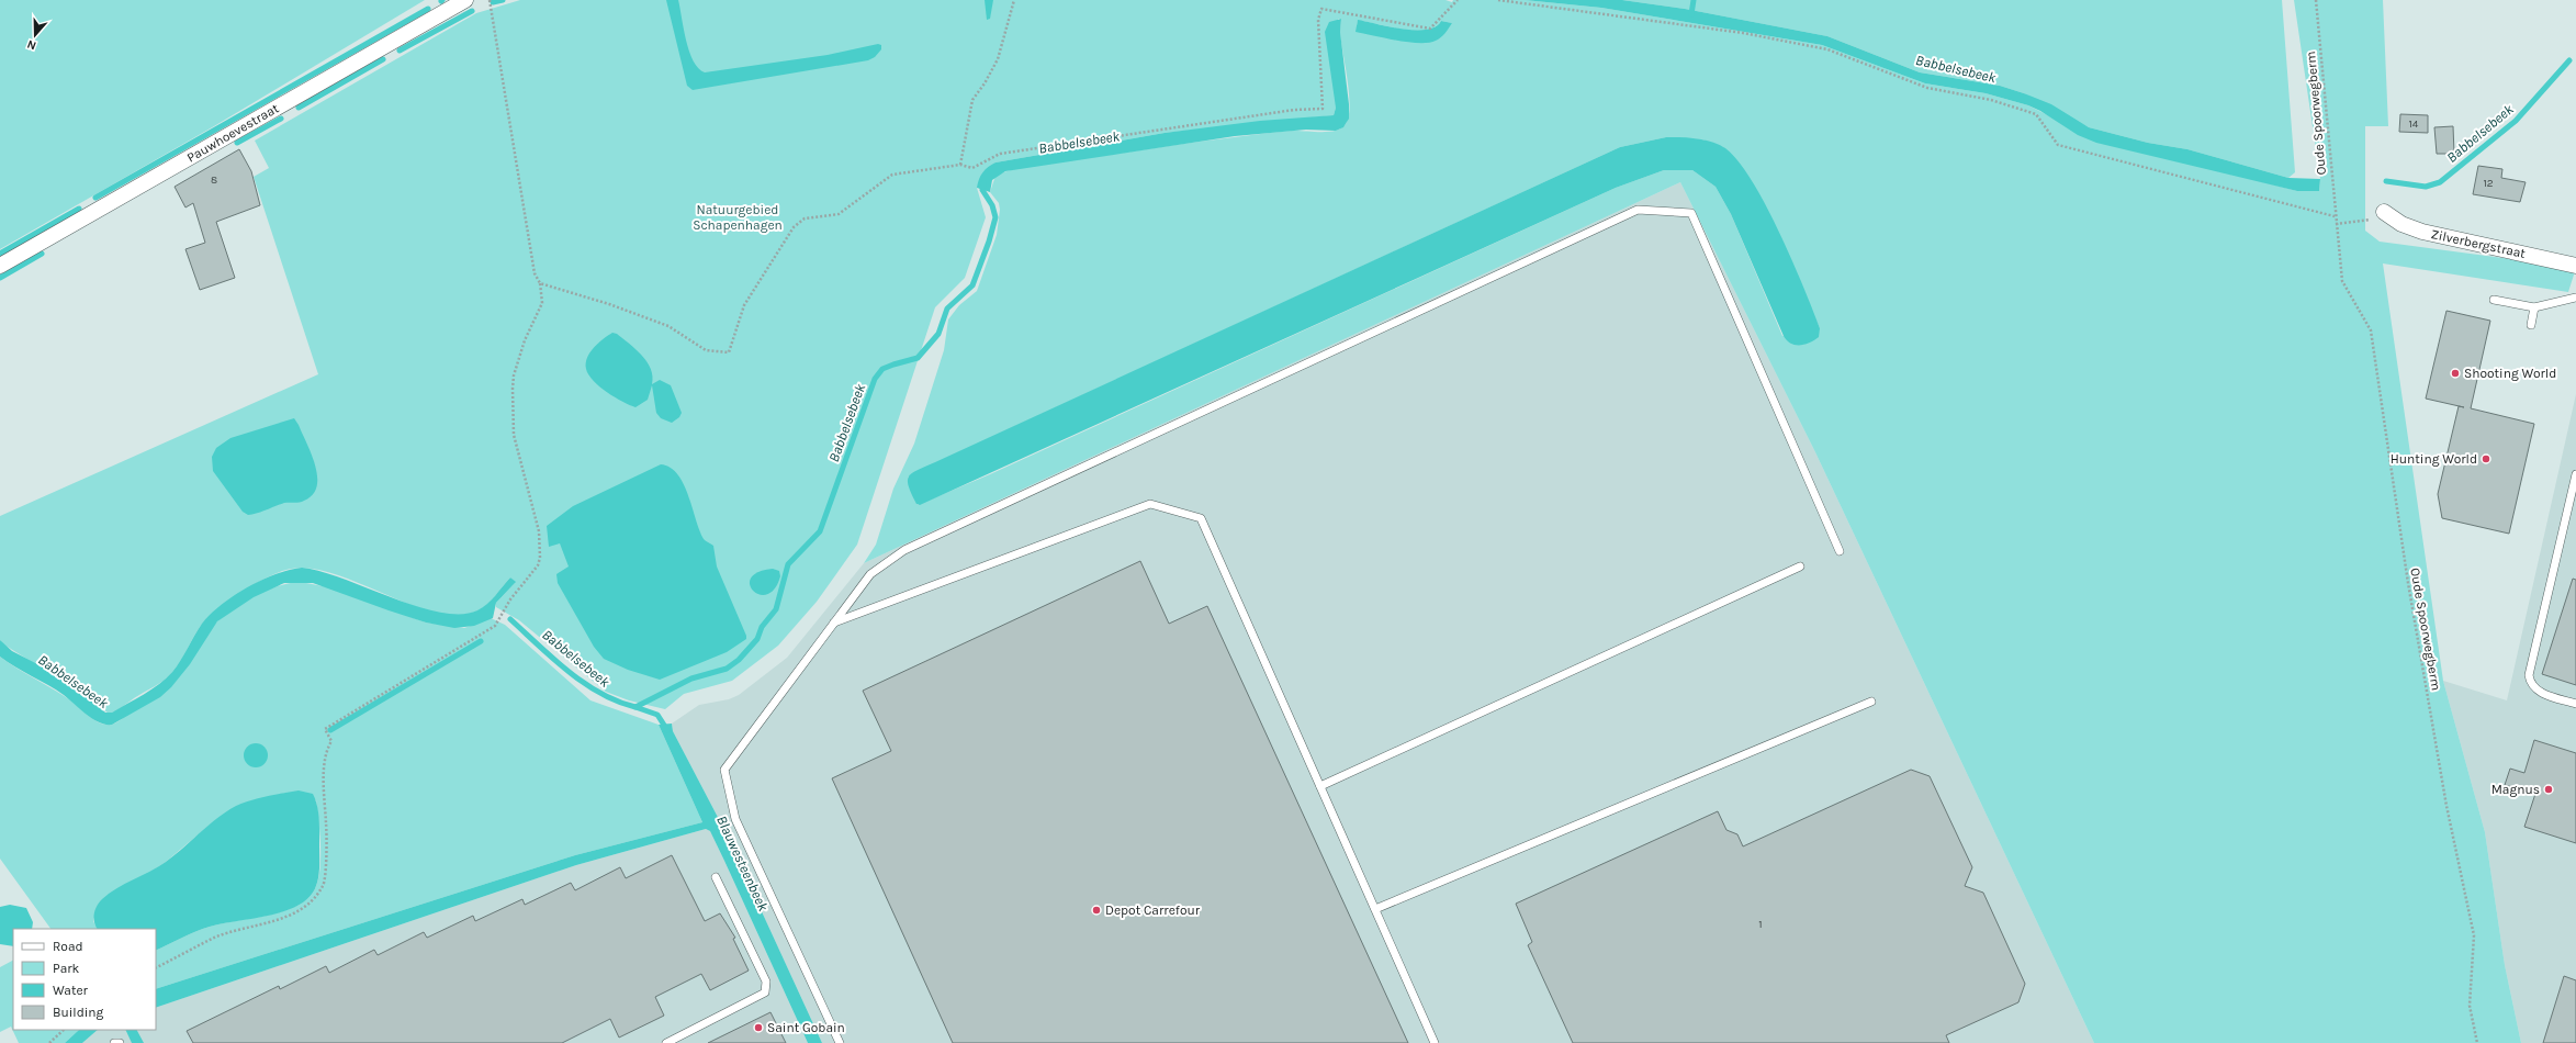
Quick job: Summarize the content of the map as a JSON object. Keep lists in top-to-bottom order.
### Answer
{
  "streets": {
    "street": ["Pauwhoevestraat", "Zilverbergstraat"],
    "path": ["Oude Spoorwegberm"]
  },
  "water": ["Babbelsebeek", "Blauwesteenbeek"],
  "parks": ["Natuurgebied Schapenhagen"],
  "places": [
    "Shooting World",
    "Hunting World",
    "Magnus",
    "Depot Carrefour",
    "Saint Gobain"
  ],
  "house_numbers": [
    "14",
    "8",
    "12",
    "1"
  ],
  "legend": [
    "Road",
    "Park",
    "Water",
    "Building"
  ],
  "north": "bottom"
}
